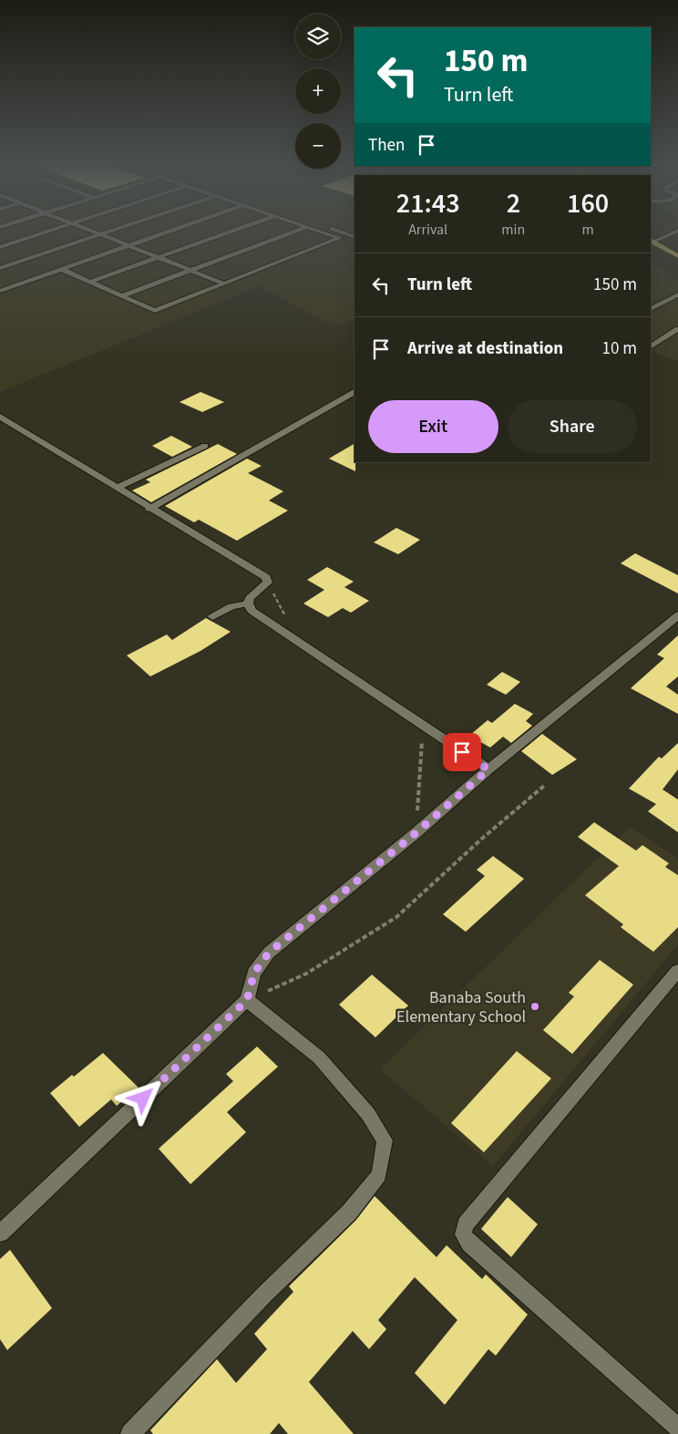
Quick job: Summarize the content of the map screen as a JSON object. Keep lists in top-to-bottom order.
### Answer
{
  "places": ["Banaba South Elementary School"],
  "page": {
    "map_buttons": ["+", "−"],
    "turn": ["150 m", "Turn left"],
    "then": "Then",
    "eta": [
      "21:43",
      "Arrival",
      "2",
      "min",
      "160",
      "m"
    ],
    "list": [
      {
        "name": "Turn left",
        "value": "150 m"
      },
      {
        "name": "Arrive at destination",
        "value": "10 m"
      }
    ],
    "buttons": ["Exit", "Share"]
  }
}
